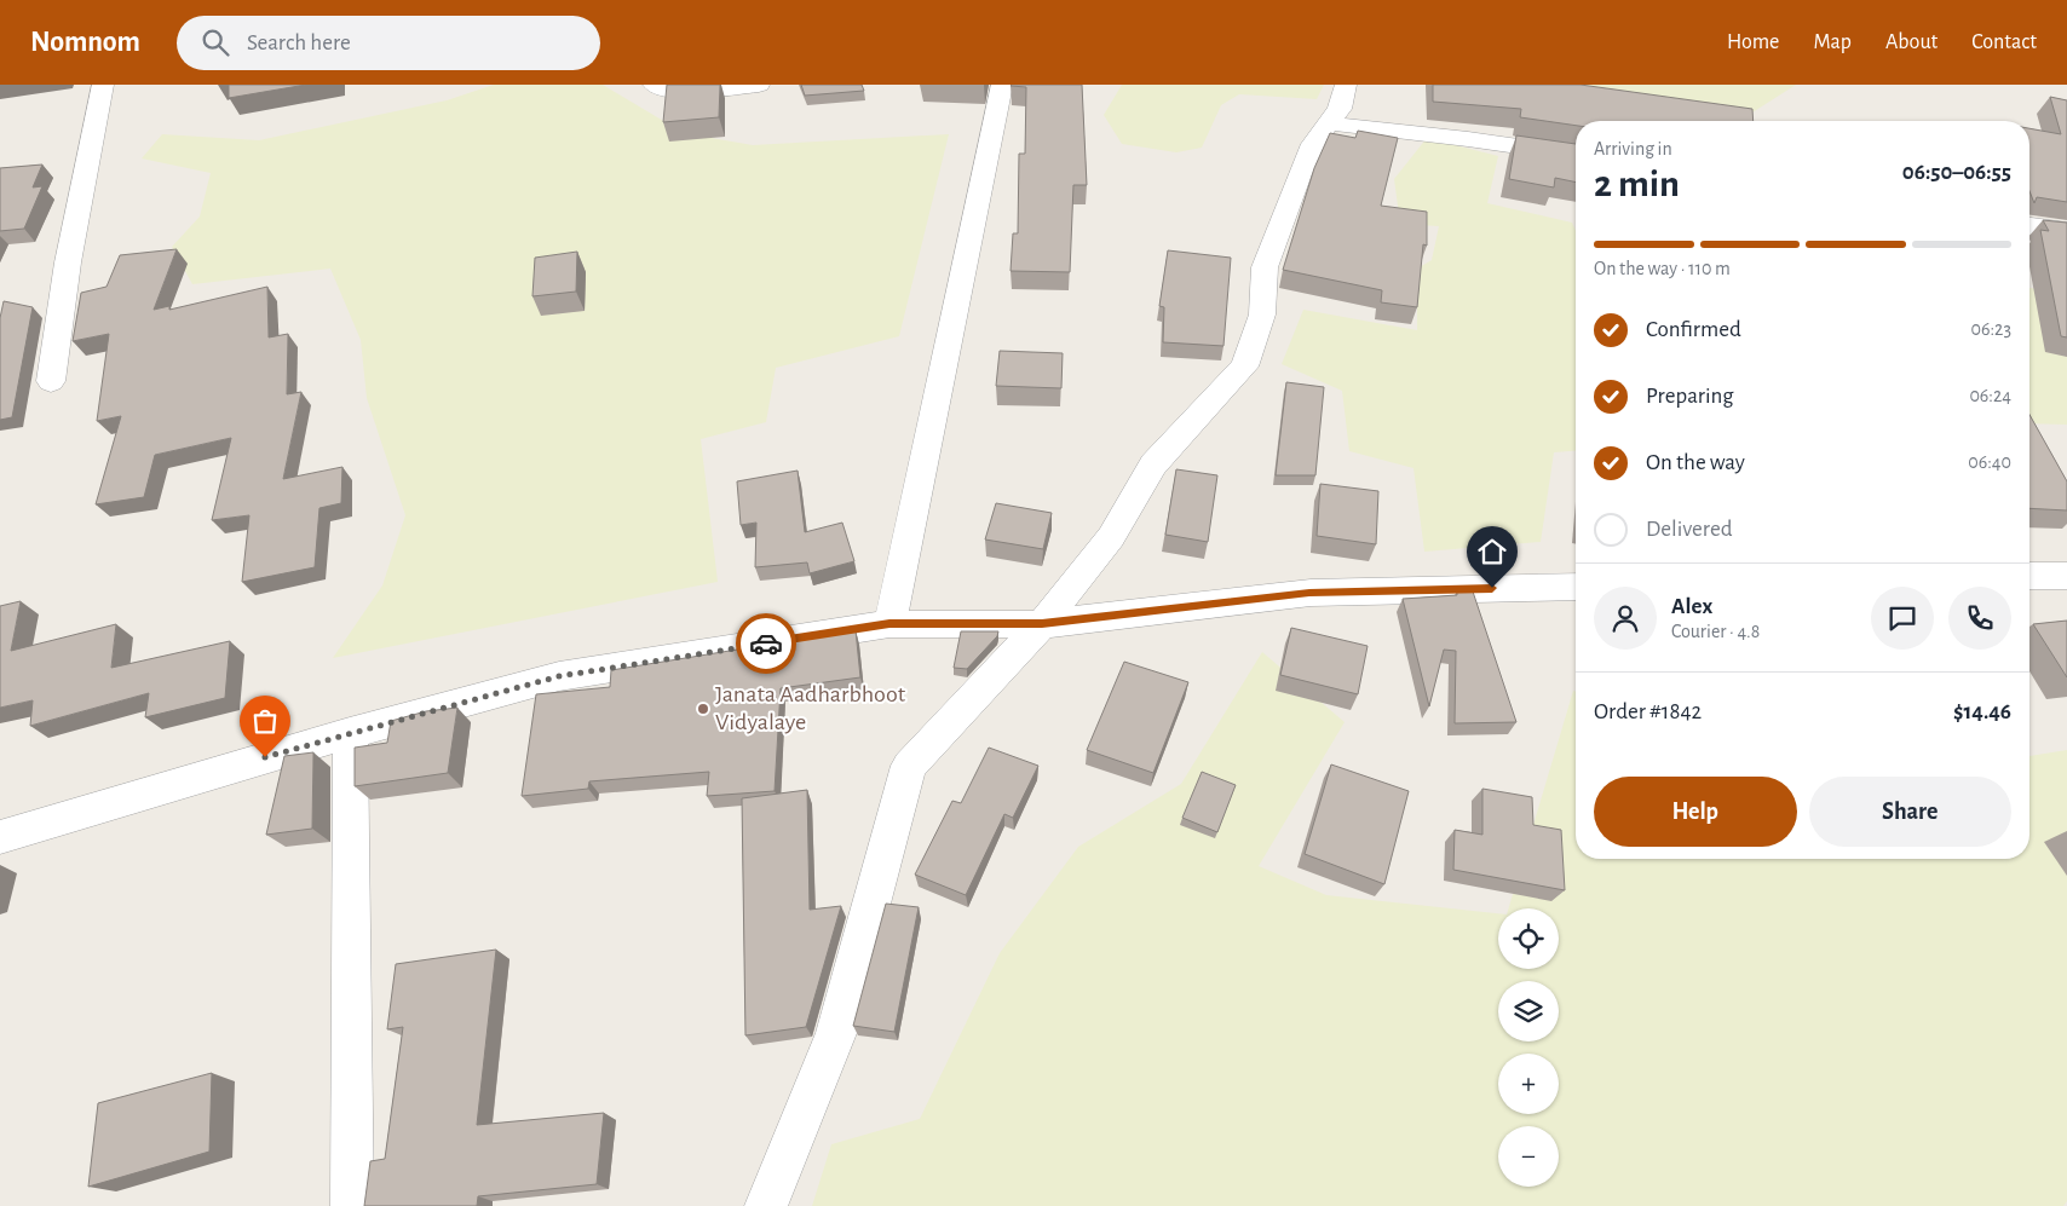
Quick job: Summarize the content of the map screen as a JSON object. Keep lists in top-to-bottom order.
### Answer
{
  "places": ["Janata Aadharbhoot Vidyalaye"],
  "page": {
    "header": "Nomnom",
    "search": "Search here",
    "nav": [
      "Home",
      "Map",
      "About",
      "Contact"
    ],
    "heading": ["2 min", "Arriving in", "06:50–06:55"],
    "panel": [
      "Alex",
      "Courier · 4.8",
      "Order #1842",
      "$14.46"
    ],
    "bar": "On the way · 110 m",
    "list": [
      ["Confirmed", "06:23"],
      ["Preparing", "06:24"],
      ["On the way", "06:40"],
      "Delivered"
    ],
    "buttons": ["Help", "Share"],
    "map_buttons": ["+", "−"]
  }
}
